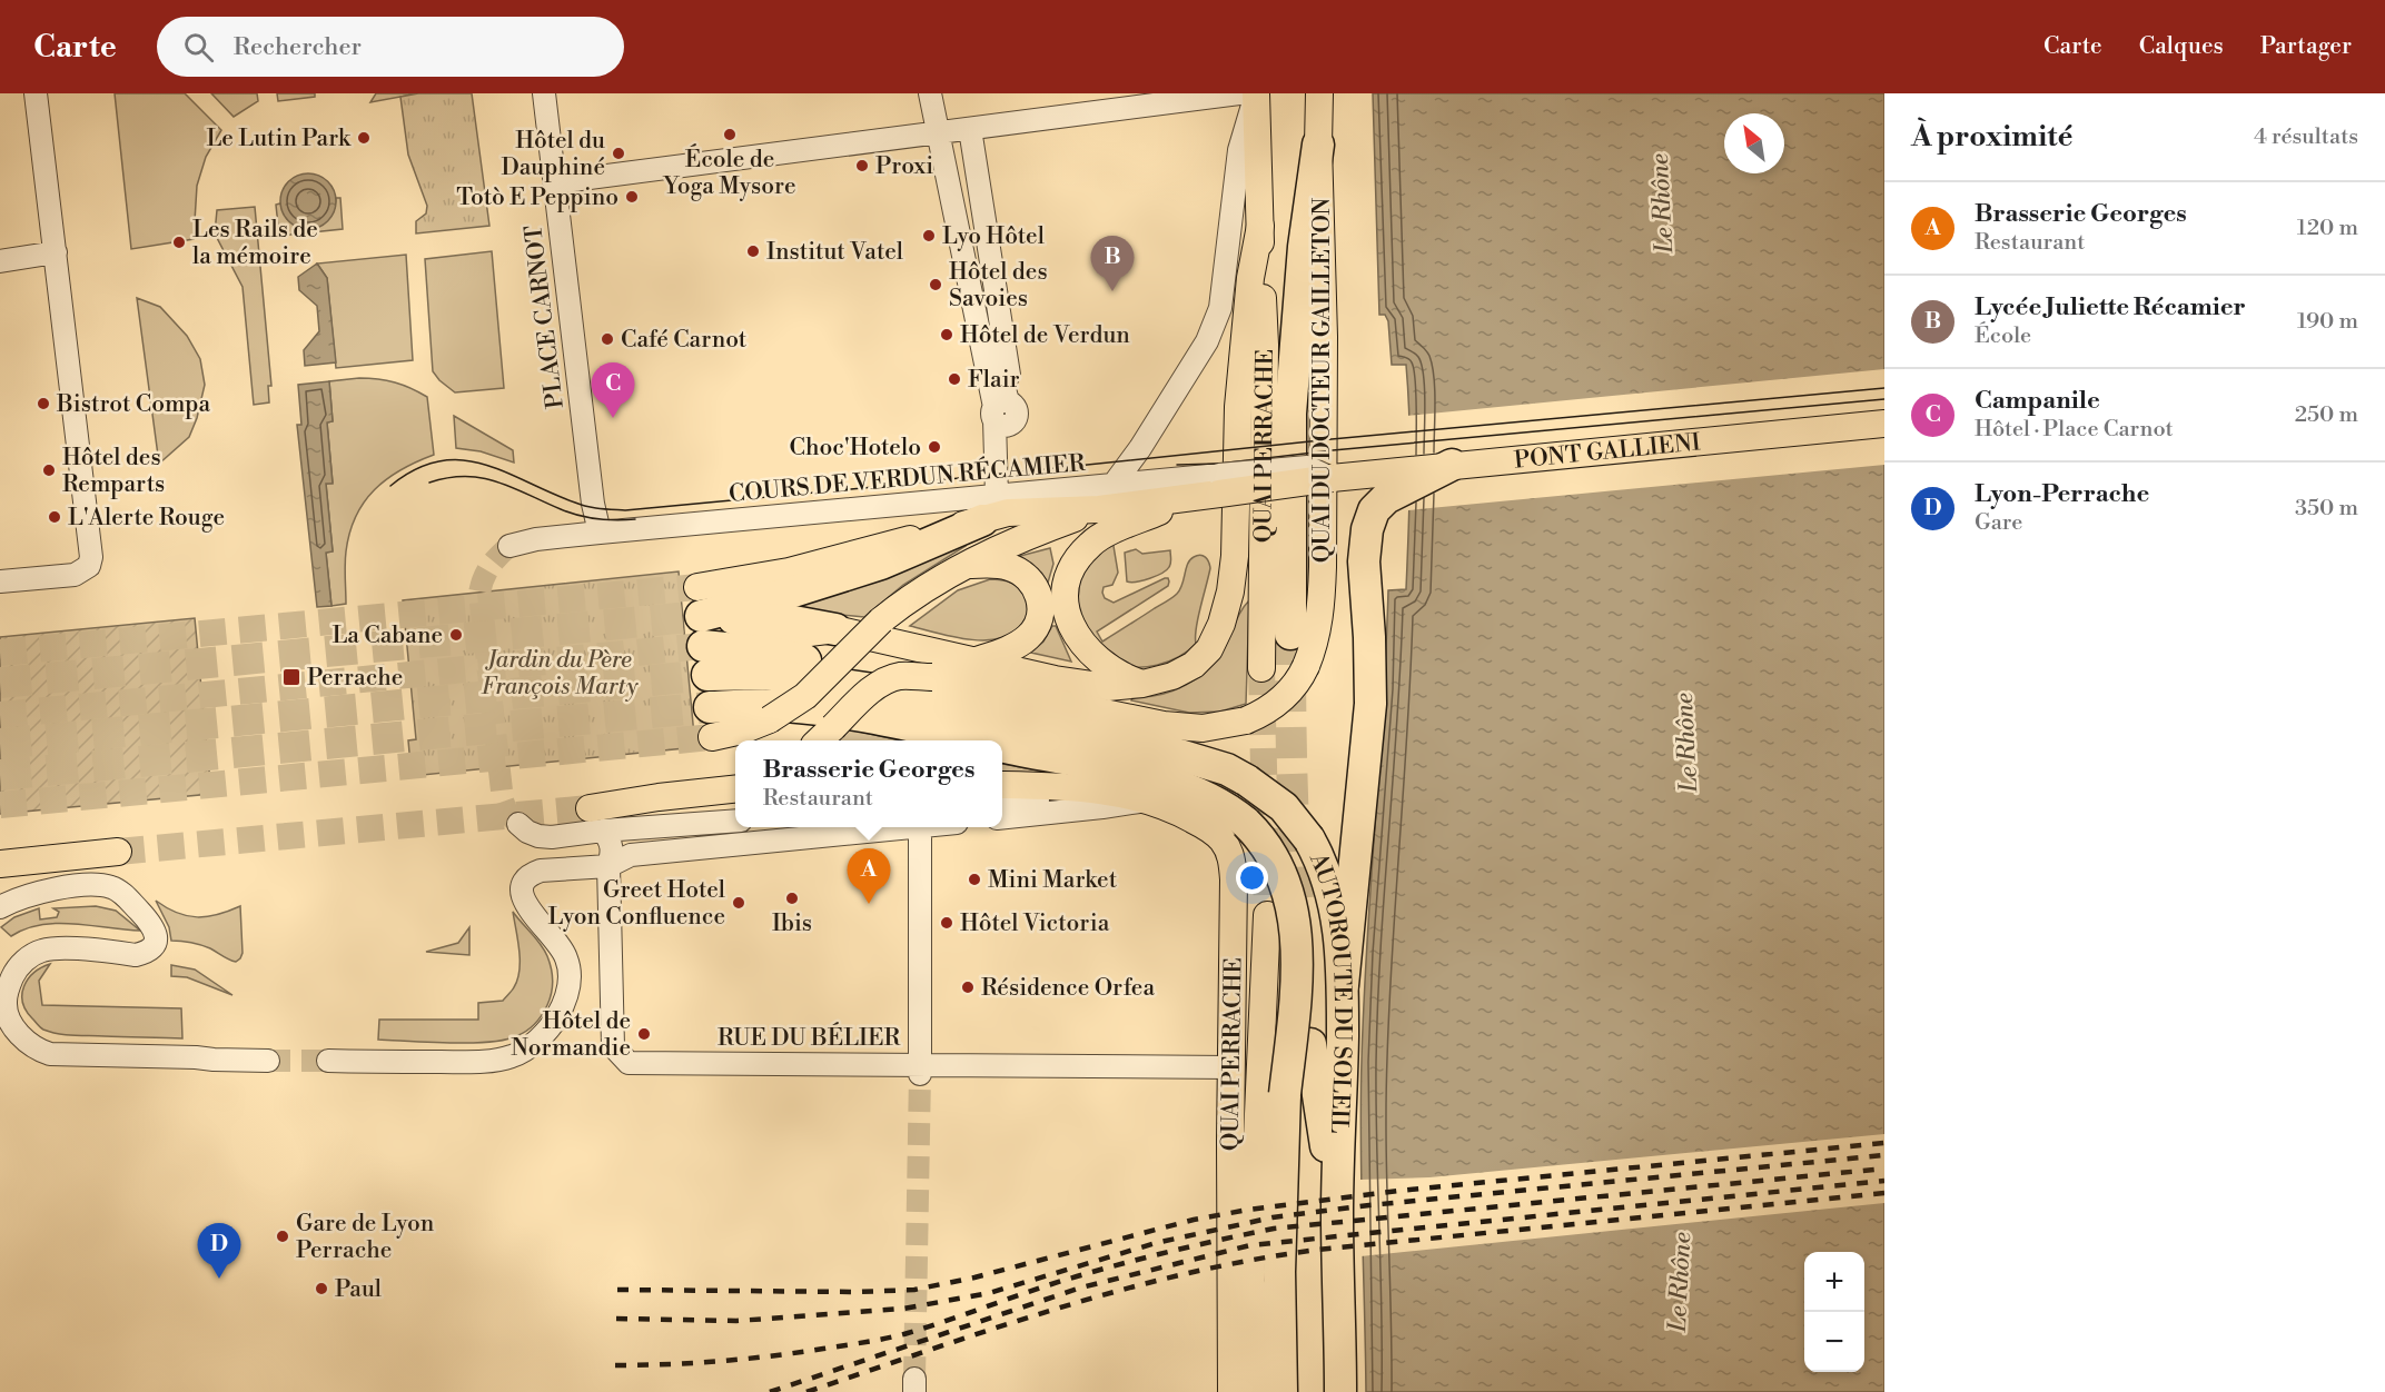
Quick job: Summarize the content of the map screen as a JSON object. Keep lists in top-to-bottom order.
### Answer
{
  "streets": {
    "highway": ["AUTOROUTE DU SOLEIL"],
    "main road": ["QUAI DU DOCTEUR GAILLETON", "QUAI PERRACHE", "PONT GALLIENI"],
    "street": ["PLACE CARNOT", "COURS DE VERDUN RÉCAMIER", "RUE DU BÉLIER"]
  },
  "crossings": [
    ["PLACE CARNOT", "COURS DE VERDUN RÉCAMIER"],
    ["QUAI PERRACHE", "RUE DU BÉLIER"],
    ["PONT GALLIENI", "COURS DE VERDUN RÉCAMIER"]
  ],
  "water": ["Le Rhône"],
  "parks": ["Jardin du Père François Marty"],
  "places": {
    "other": [
      "École de Yoga Mysore",
      "Le Lutin Park",
      "Hôtel du Dauphiné",
      "Proxi",
      "Totò E Peppino",
      "Lyo Hôtel",
      "Les Rails de la mémoire",
      "Institut Vatel",
      "Hôtel des Savoies",
      "Hôtel de Verdun",
      "Café Carnot",
      "Flair",
      "Bistrot Compa",
      "Choc'Hotelo",
      "Hôtel des Remparts",
      "L'Alerte Rouge",
      "La Cabane",
      "Mini Market",
      "Ibis",
      "Greet Hotel Lyon Confluence",
      "Hôtel Victoria",
      "Résidence Orfea",
      "Hôtel de Normandie",
      "Gare de Lyon Perrache",
      "Paul"
    ],
    "transit": ["Perrache"]
  },
  "north": "top left",
  "page": {
    "header": "Carte",
    "search": "Rechercher",
    "nav": ["Carte", "Calques", "Partager"],
    "heading": ["À proximité", "4 résultats"],
    "list": [
      {
        "mark": "A",
        "name": "Brasserie Georges",
        "note": "Restaurant",
        "value": "120 m"
      },
      {
        "mark": "B",
        "name": "Lycée Juliette Récamier",
        "note": "École",
        "value": "190 m"
      },
      {
        "mark": "C",
        "name": "Campanile",
        "note": "Hôtel · Place Carnot",
        "value": "250 m"
      },
      {
        "mark": "D",
        "name": "Lyon-Perrache",
        "note": "Gare",
        "value": "350 m"
      }
    ],
    "pins": [
      "B",
      "C",
      "A",
      "D"
    ],
    "popup": ["Brasserie Georges", "Restaurant"],
    "map_buttons": ["+", "−"]
  }
}
